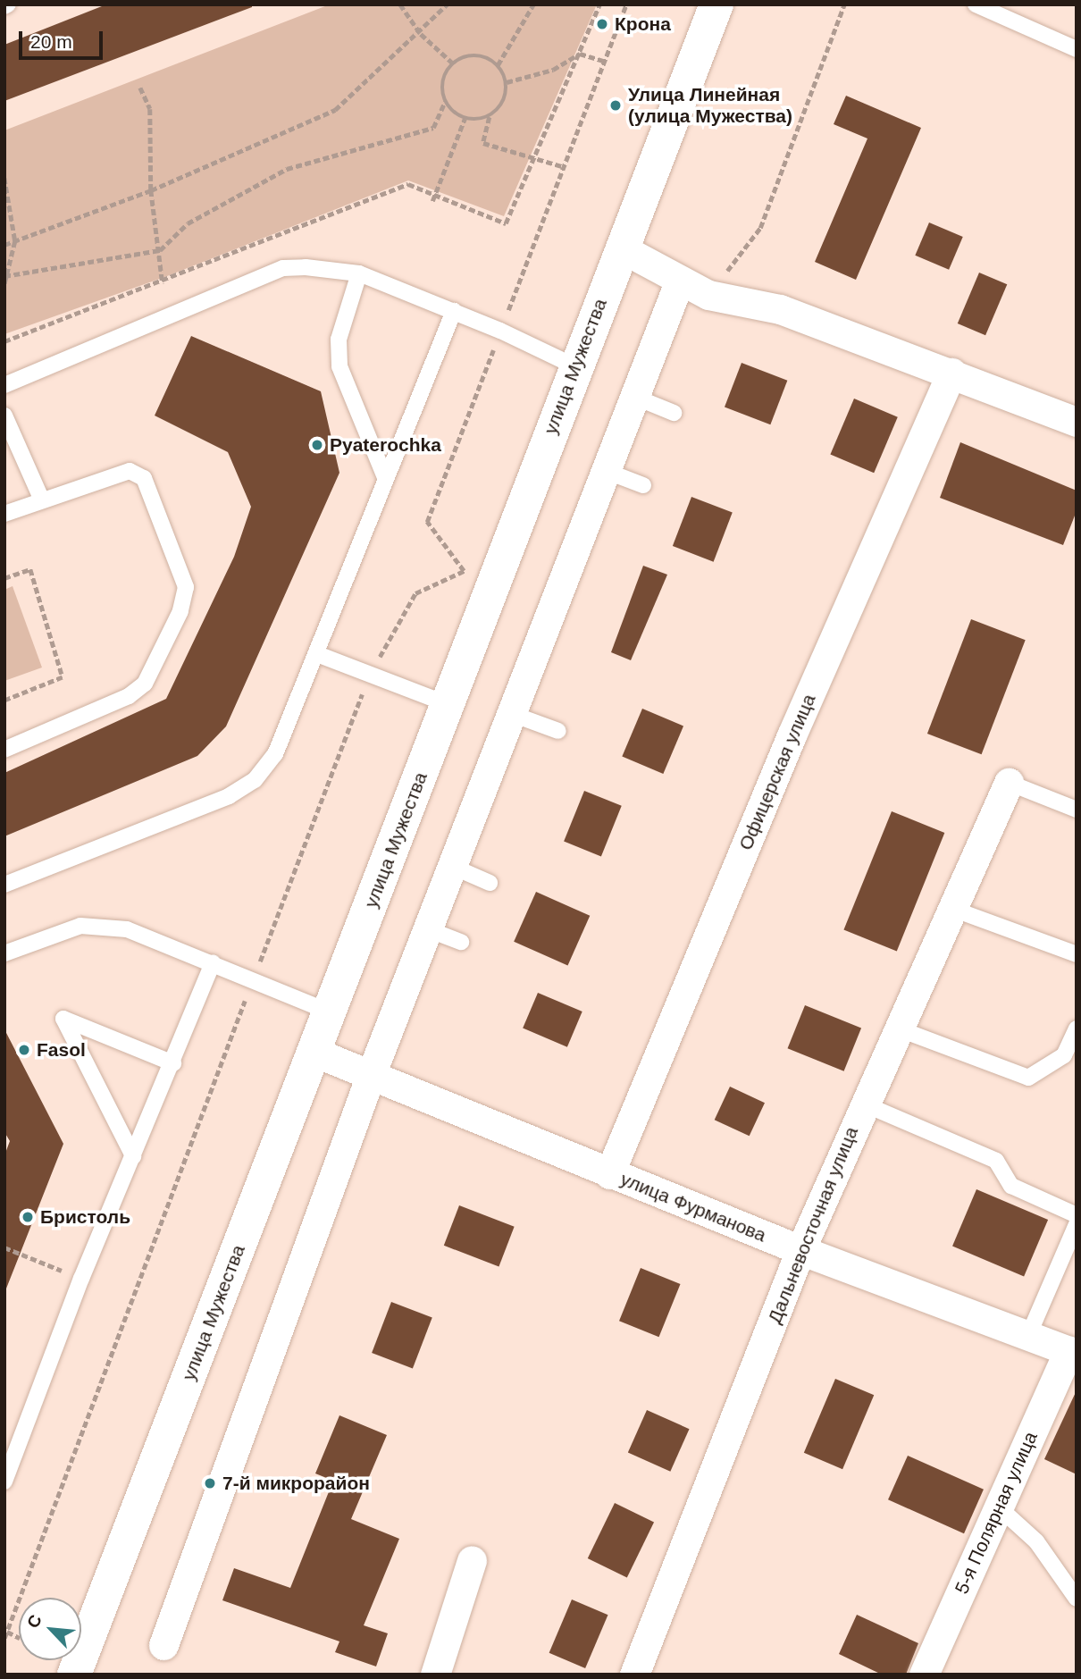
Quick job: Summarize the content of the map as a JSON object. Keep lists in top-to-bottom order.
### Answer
{
  "streets": {
    "main road": ["улица Мужества"],
    "street": [
      "Офицерская улица",
      "улица Фурманова",
      "Дальневосточная улица",
      "5-я Полярная улица"
    ]
  },
  "crossings": [
    ["улица Мужества", "улица Фурманова"],
    ["Офицерская улица", "улица Фурманова"],
    ["улица Фурманова", "Дальневосточная улица"],
    ["улица Фурманова", "5-я Полярная улица"]
  ],
  "places": [
    "Крона",
    "Улица Линейная (улица Мужества)",
    "Pyaterochka",
    "Fasol",
    "Бристоль",
    "7-й микрорайон"
  ],
  "scale_bar": "20 m",
  "north": "top left"
}
